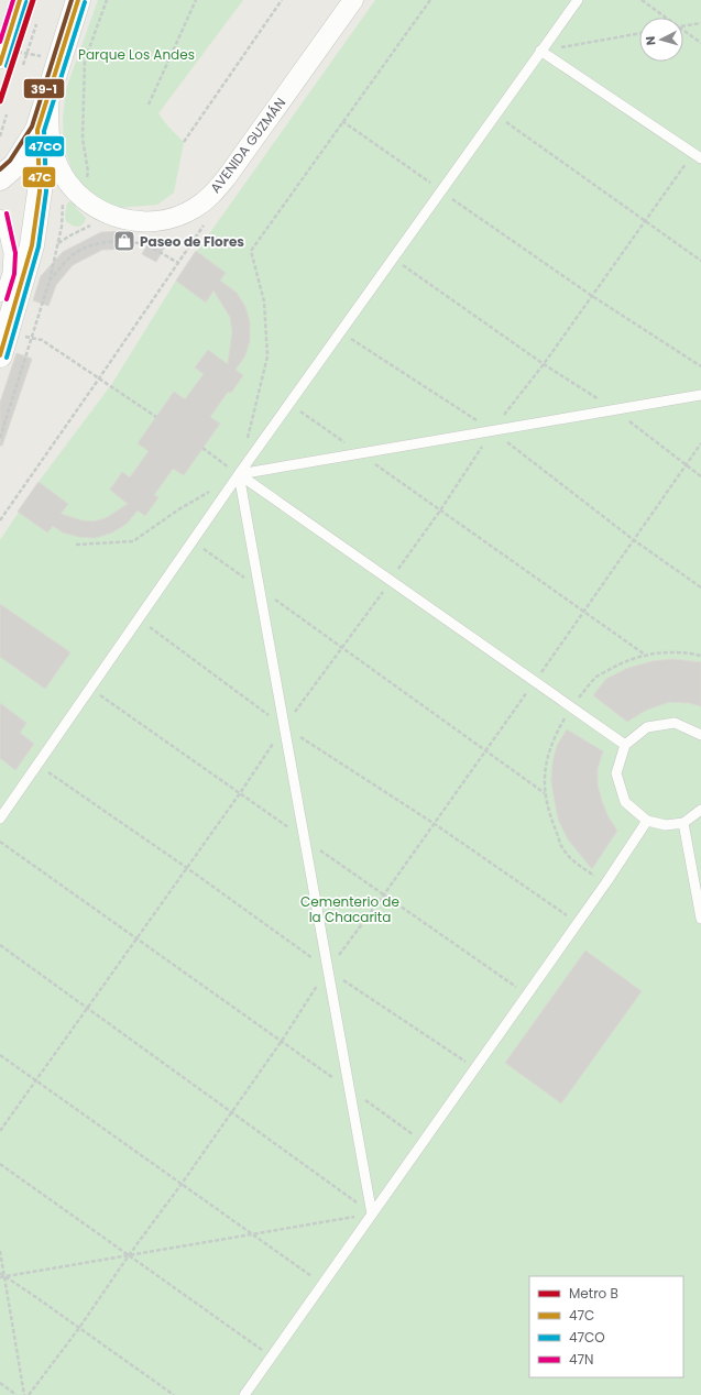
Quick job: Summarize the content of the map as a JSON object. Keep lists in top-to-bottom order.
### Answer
{
  "streets": {
    "street": ["AVENIDA GUZMÁN"]
  },
  "parks": ["Parque Los Andes", "Cementerio de la Chacarita"],
  "places": {
    "shop": ["Paseo de Flores"]
  },
  "lines": [
    "metro line B",
    "transit line 47C",
    "transit line 47N",
    "transit line 39-1",
    "transit line 47CO"
  ],
  "legend": [
    "Metro B",
    "47C",
    "47CO",
    "47N"
  ],
  "north": "left"
}
